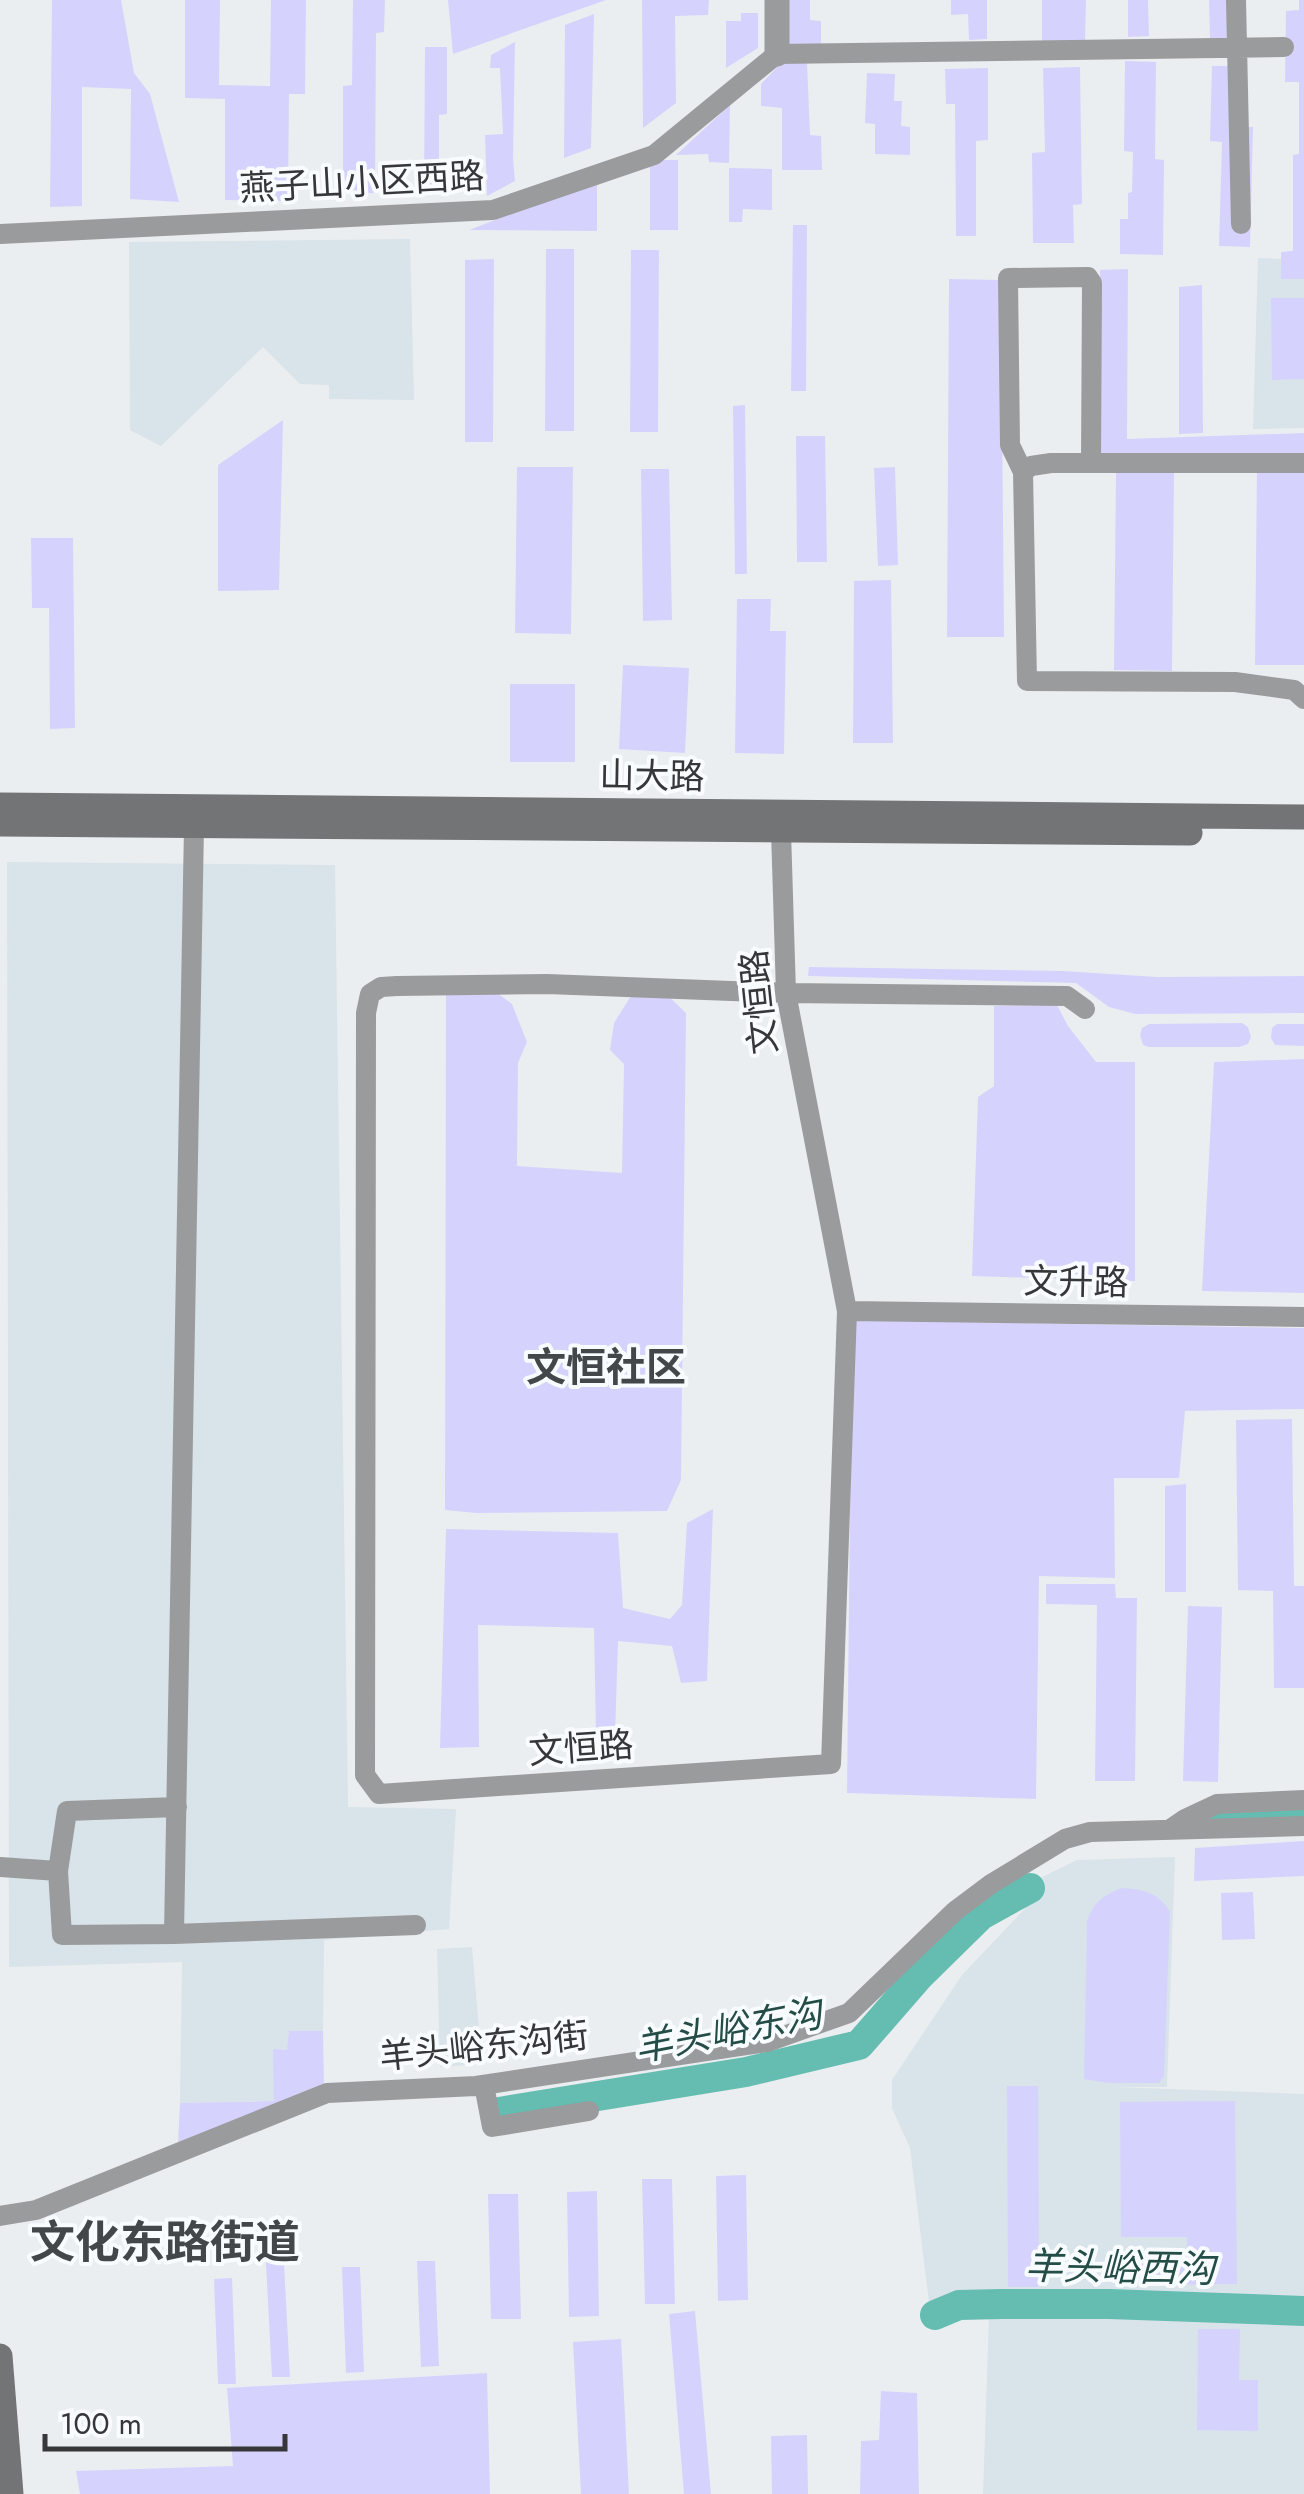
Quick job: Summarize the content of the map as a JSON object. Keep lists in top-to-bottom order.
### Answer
{
  "streets": {
    "main road": ["山大路"],
    "street": [
      "燕子山小区西路",
      "文恒路",
      "文升路",
      "羊头峪东沟街"
    ]
  },
  "crossings": [
    ["山大路", "文恒路"],
    ["文恒路", "文升路"]
  ],
  "districts": ["文恒社区", "文化东路街道"],
  "water": ["羊头峪东沟", "羊头峪西沟"],
  "scale_bar": "100 m"
}
